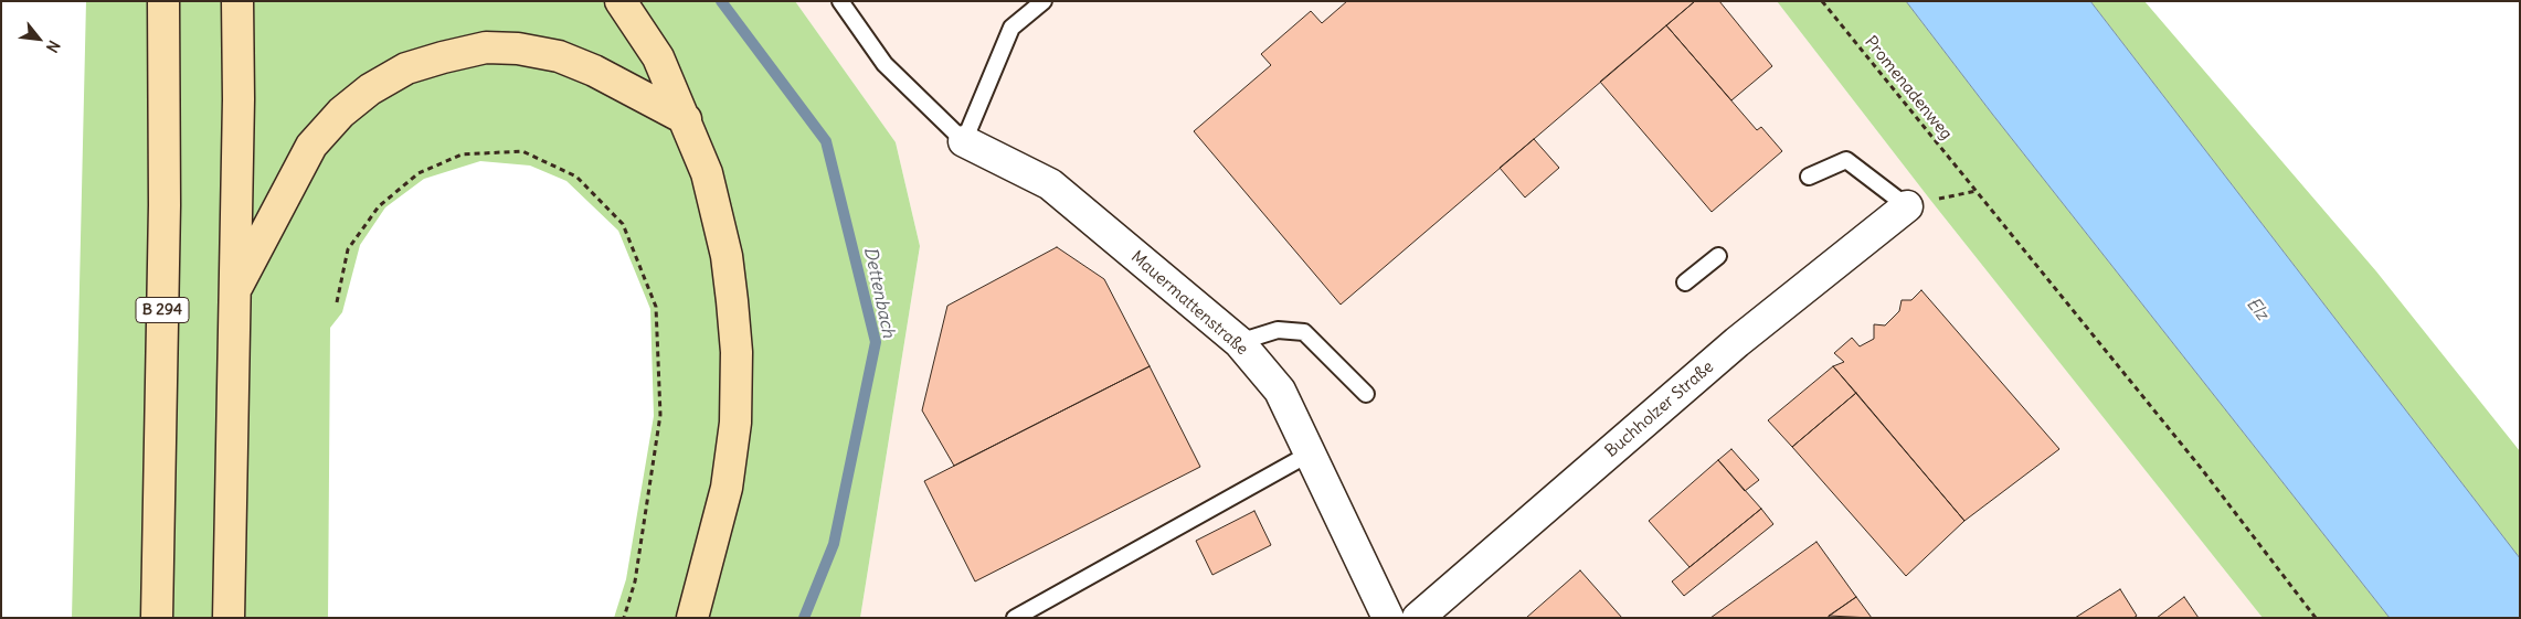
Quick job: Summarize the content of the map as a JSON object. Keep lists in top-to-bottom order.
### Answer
{
  "streets": {
    "highway": ["B 294"],
    "street": ["Mauermattenstraße", "Buchholzer Straße"],
    "path": ["Promenadenweg"]
  },
  "water": ["Dettenbach", "Elz"],
  "north": "bottom right"
}
